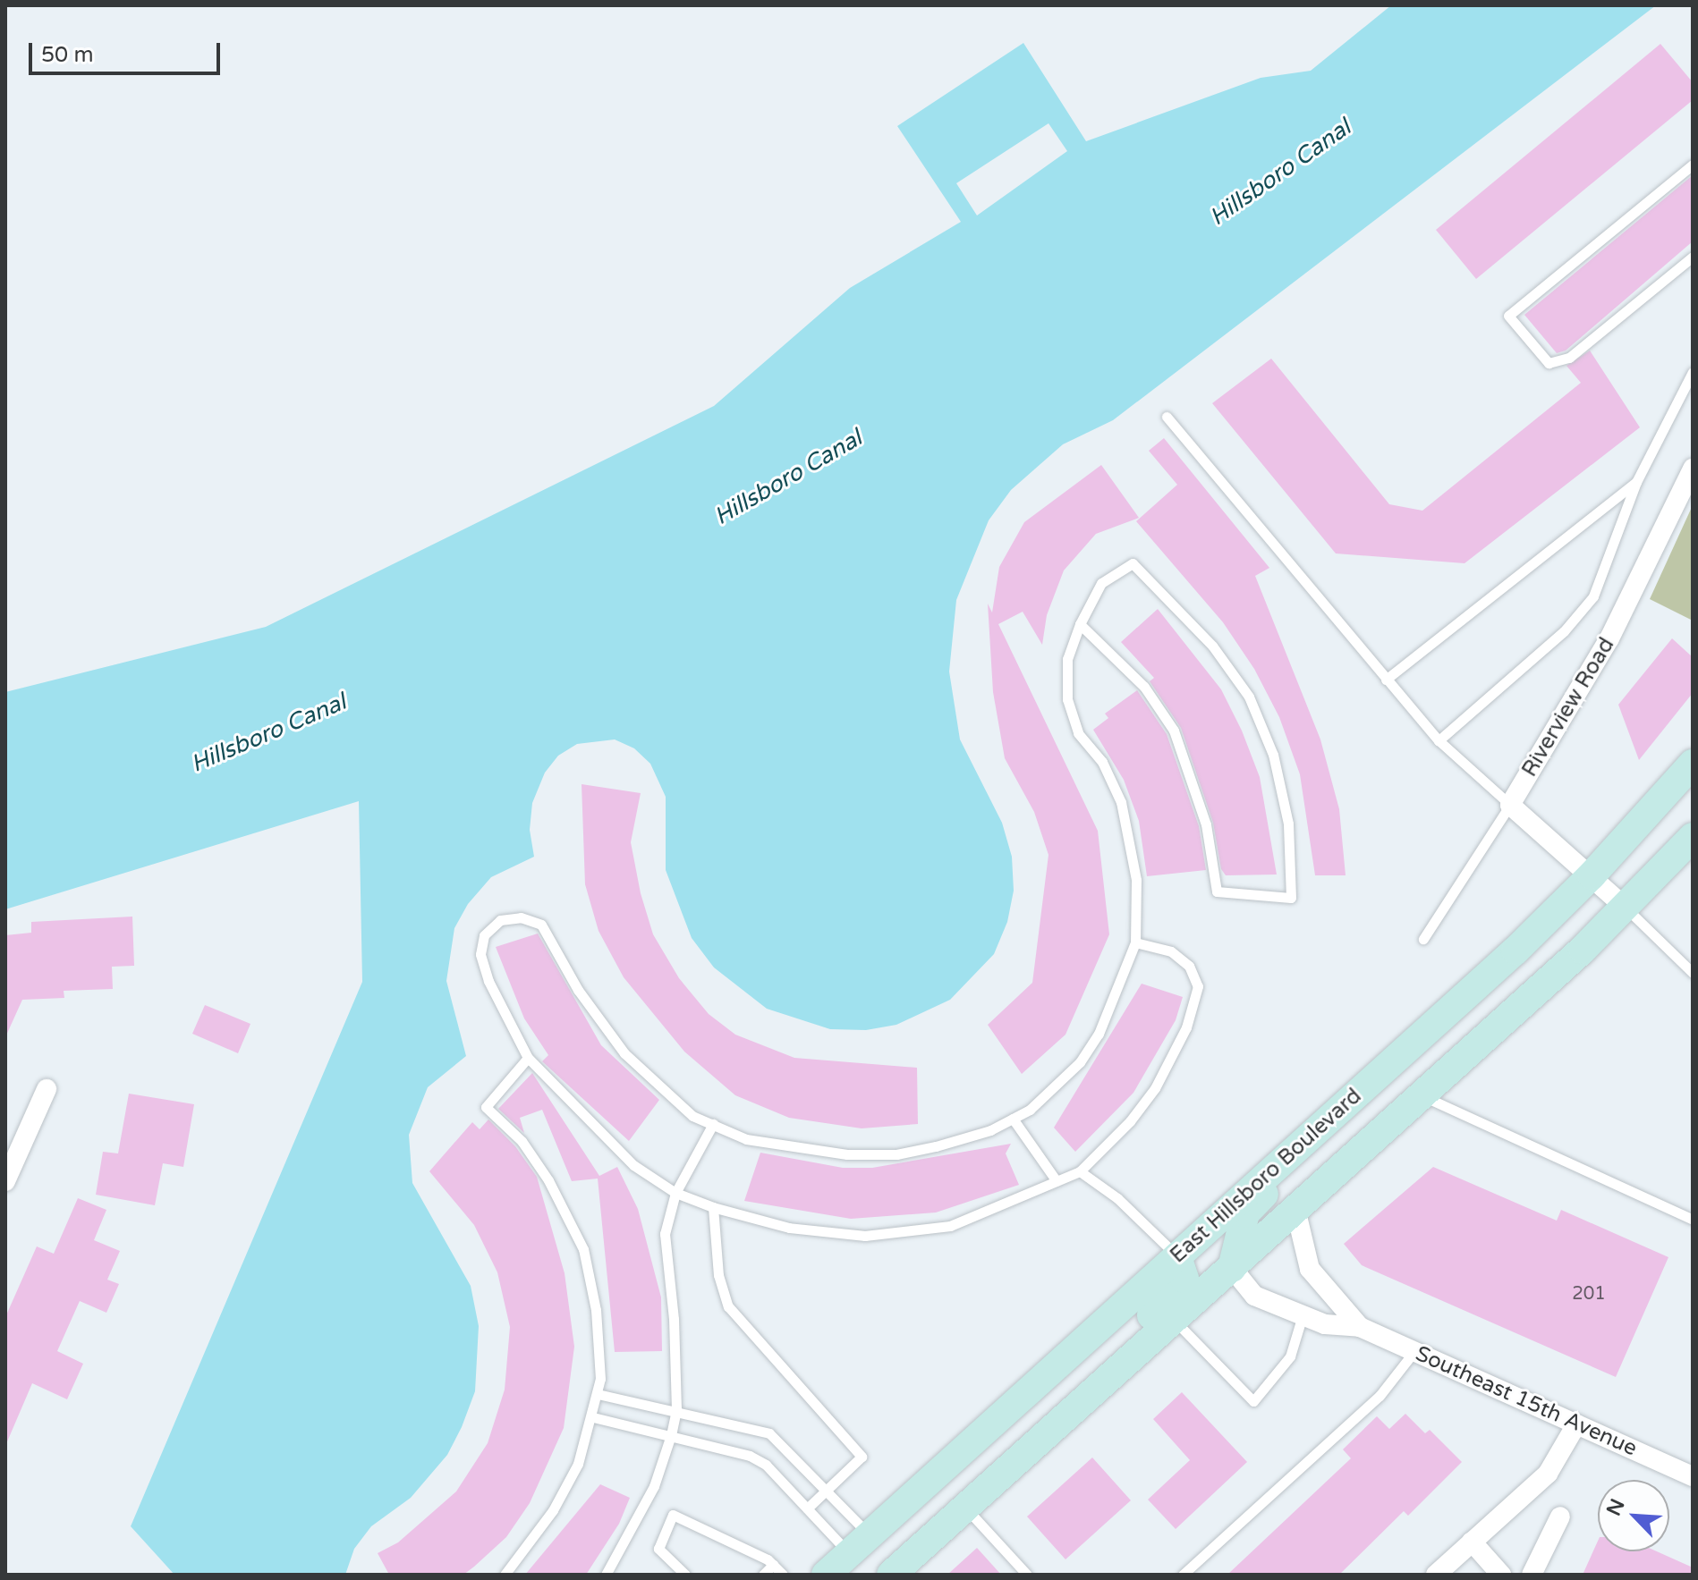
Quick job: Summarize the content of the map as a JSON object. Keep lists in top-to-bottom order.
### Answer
{
  "streets": {
    "main road": ["East Hillsboro Boulevard"],
    "street": ["Riverview Road", "Southeast 15th Avenue"]
  },
  "crossings": [
    ["East Hillsboro Boulevard", "Southeast 15th Avenue"]
  ],
  "water": ["Hillsboro Canal"],
  "house_numbers": ["201"],
  "scale_bar": "50 m",
  "north": "top left"
}
